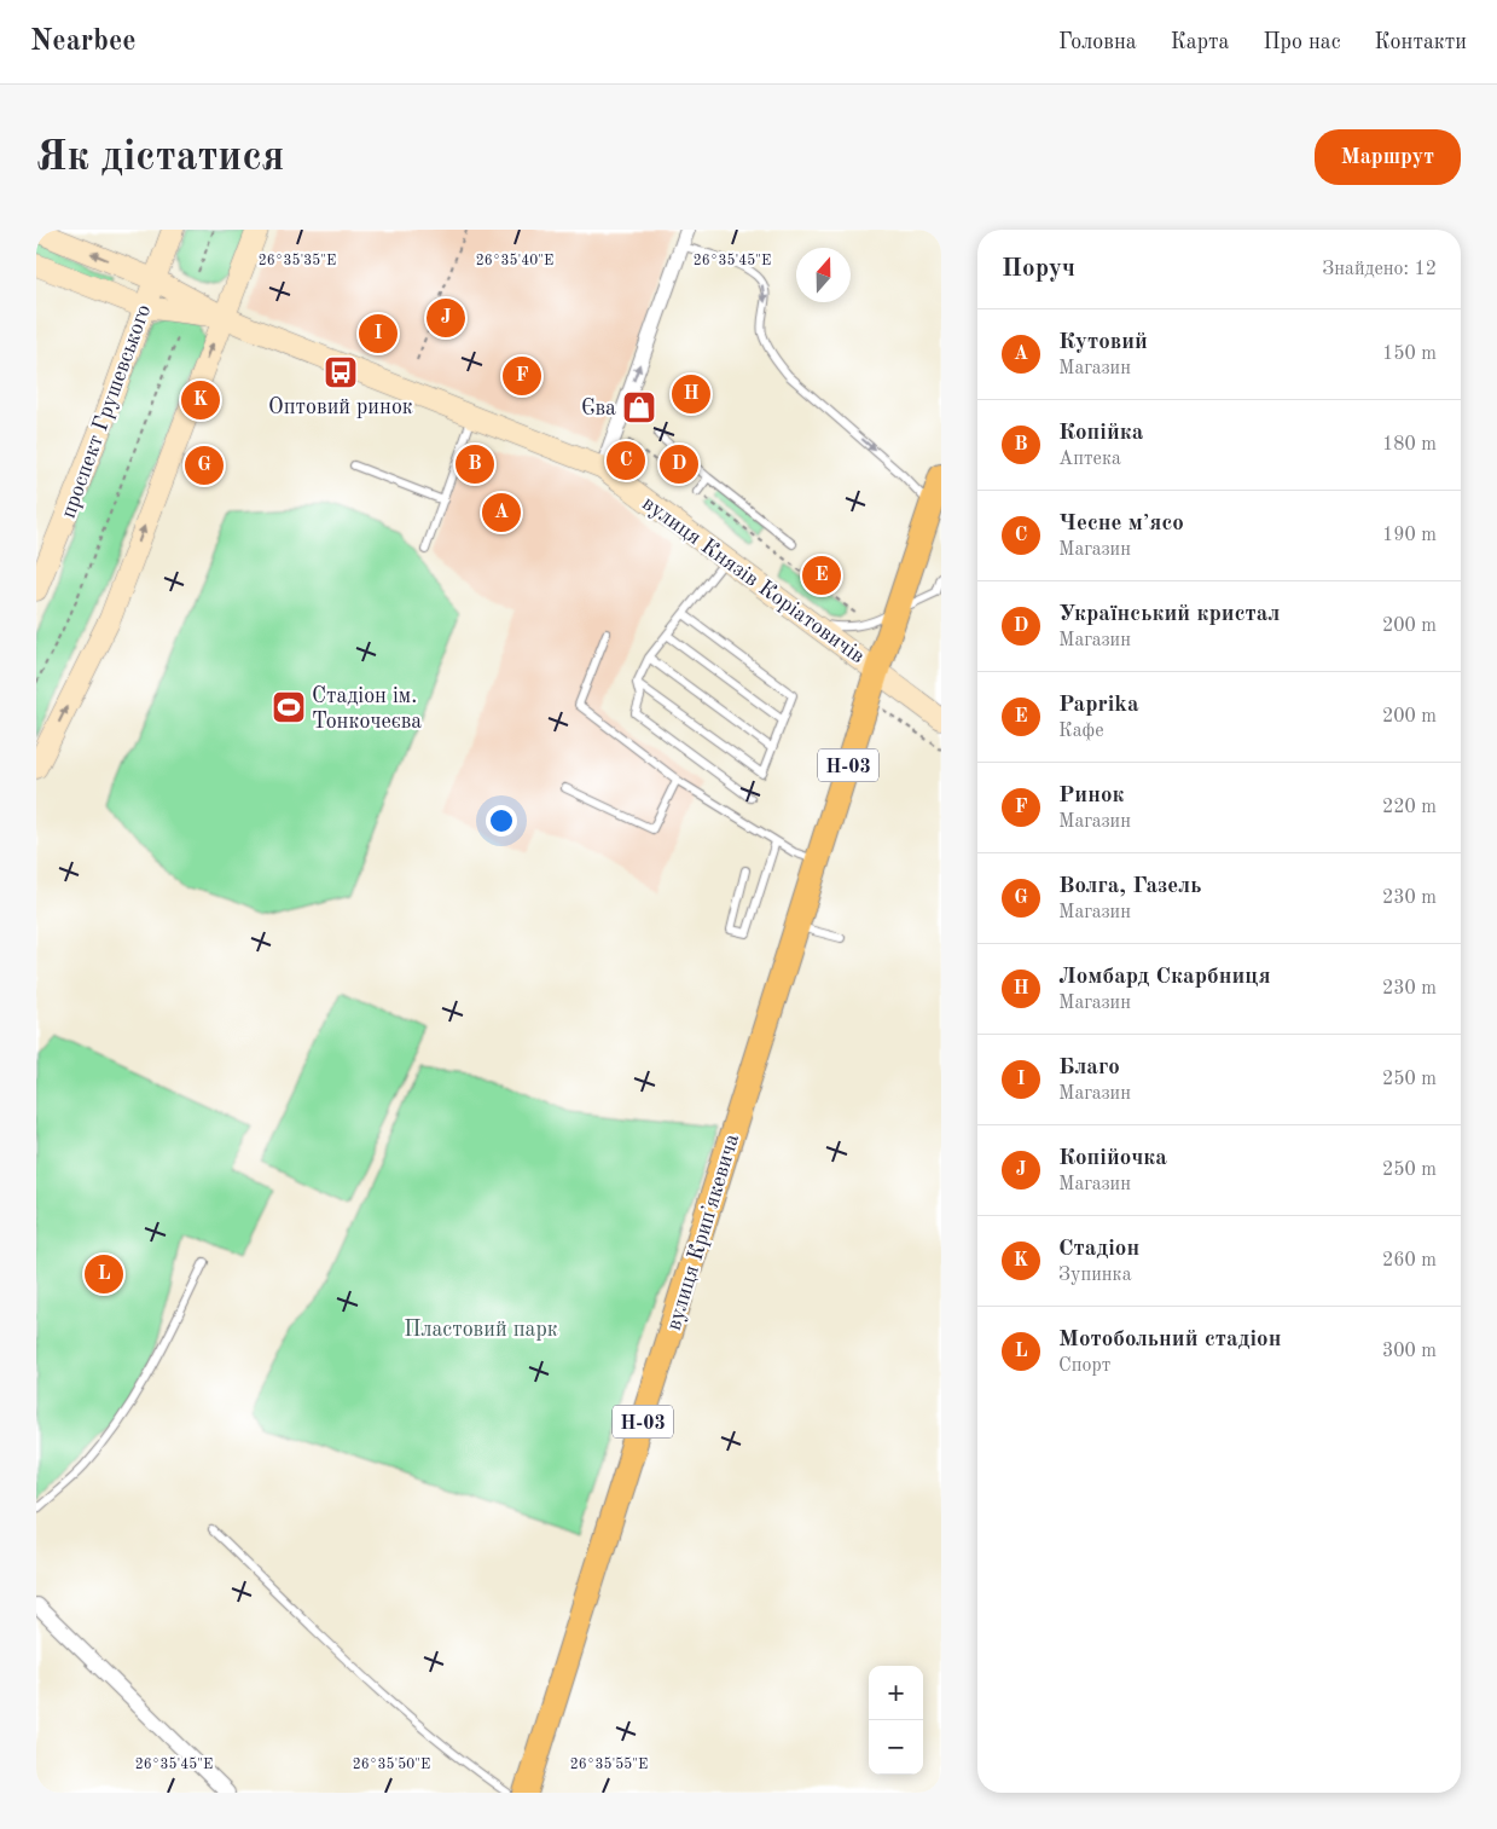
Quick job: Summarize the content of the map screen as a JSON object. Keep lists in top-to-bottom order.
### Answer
{
  "streets": {
    "main road": [
      "проспект Грушевського",
      "вулиця Князів Коріатовичів",
      "Н-03",
      "вулиця Крипʼякевича"
    ]
  },
  "crossings": [
    ["проспект Грушевського", "вулиця Князів Коріатовичів"],
    ["вулиця Князів Коріатовичів", "Н-03"],
    ["вулиця Князів Коріатовичів", "вулиця Крипʼякевича"],
    ["Н-03", "вулиця Крипʼякевича"]
  ],
  "parks": ["Пластовий парк"],
  "places": {
    "bus stop": ["Оптовий ринок"],
    "shop": ["Єва"],
    "sports": ["Стадіон ім. Тонкочеєва"]
  },
  "north": "top",
  "page": {
    "header": "Nearbee",
    "nav": [
      "Головна",
      "Карта",
      "Про нас",
      "Контакти"
    ],
    "buttons": "Маршрут",
    "title": "Як дістатися",
    "heading": ["Поруч", "Знайдено: 12"],
    "pins": [
      "J",
      "I",
      "F",
      "H",
      "K",
      "C",
      "B",
      "D",
      "G",
      "A",
      "E",
      "L"
    ],
    "list": [
      {
        "mark": "A",
        "name": "Кутовий",
        "note": "Магазин",
        "value": "150 m"
      },
      {
        "mark": "B",
        "name": "Копійка",
        "note": "Аптека",
        "value": "180 m"
      },
      {
        "mark": "C",
        "name": "Чесне мʼясо",
        "note": "Магазин",
        "value": "190 m"
      },
      {
        "mark": "D",
        "name": "Український кристал",
        "note": "Магазин",
        "value": "200 m"
      },
      {
        "mark": "E",
        "name": "Paprika",
        "note": "Кафе",
        "value": "200 m"
      },
      {
        "mark": "F",
        "name": "Ринок",
        "note": "Магазин",
        "value": "220 m"
      },
      {
        "mark": "G",
        "name": "Волга, Газель",
        "note": "Магазин",
        "value": "230 m"
      },
      {
        "mark": "H",
        "name": "Ломбард Скарбниця",
        "note": "Магазин",
        "value": "230 m"
      },
      {
        "mark": "I",
        "name": "Благо",
        "note": "Магазин",
        "value": "250 m"
      },
      {
        "mark": "J",
        "name": "Копійочка",
        "note": "Магазин",
        "value": "250 m"
      },
      {
        "mark": "K",
        "name": "Стадіон",
        "note": "Зупинка",
        "value": "260 m"
      },
      {
        "mark": "L",
        "name": "Мотобольний стадіон",
        "note": "Спорт",
        "value": "300 m"
      }
    ],
    "map_buttons": ["+", "−"]
  },
  "coordinates": [
    "26°35'45\"E",
    "26°35'35\"E",
    "26°35'40\"E",
    "26°35'50\"E",
    "26°35'55\"E"
  ]
}
